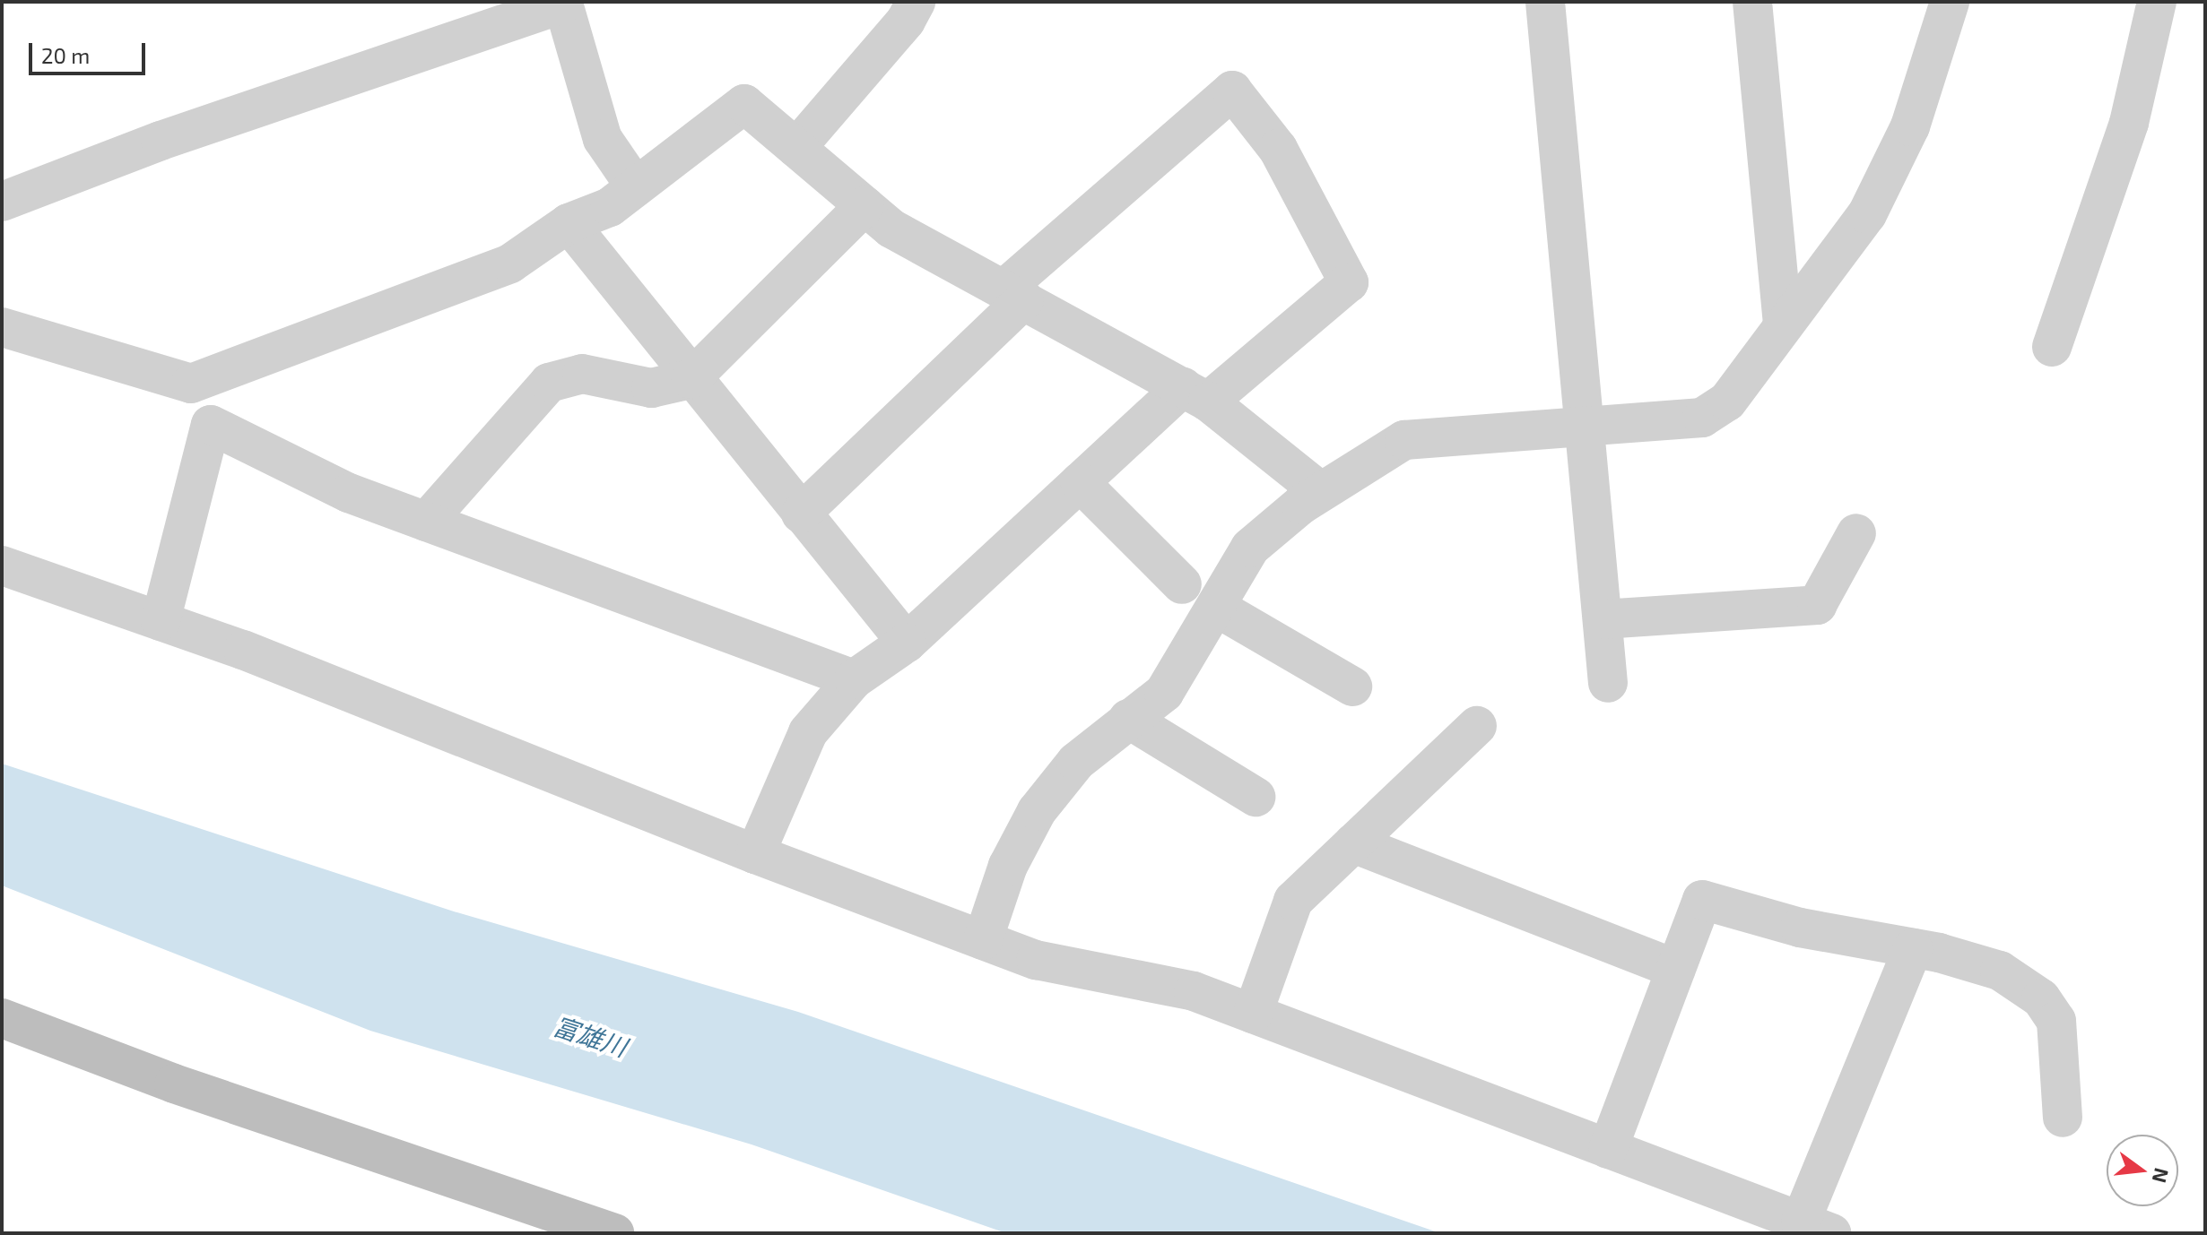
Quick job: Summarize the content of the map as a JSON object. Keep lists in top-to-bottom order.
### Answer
{
  "water": ["富雄川"],
  "scale_bar": "20 m",
  "north": "right"
}
